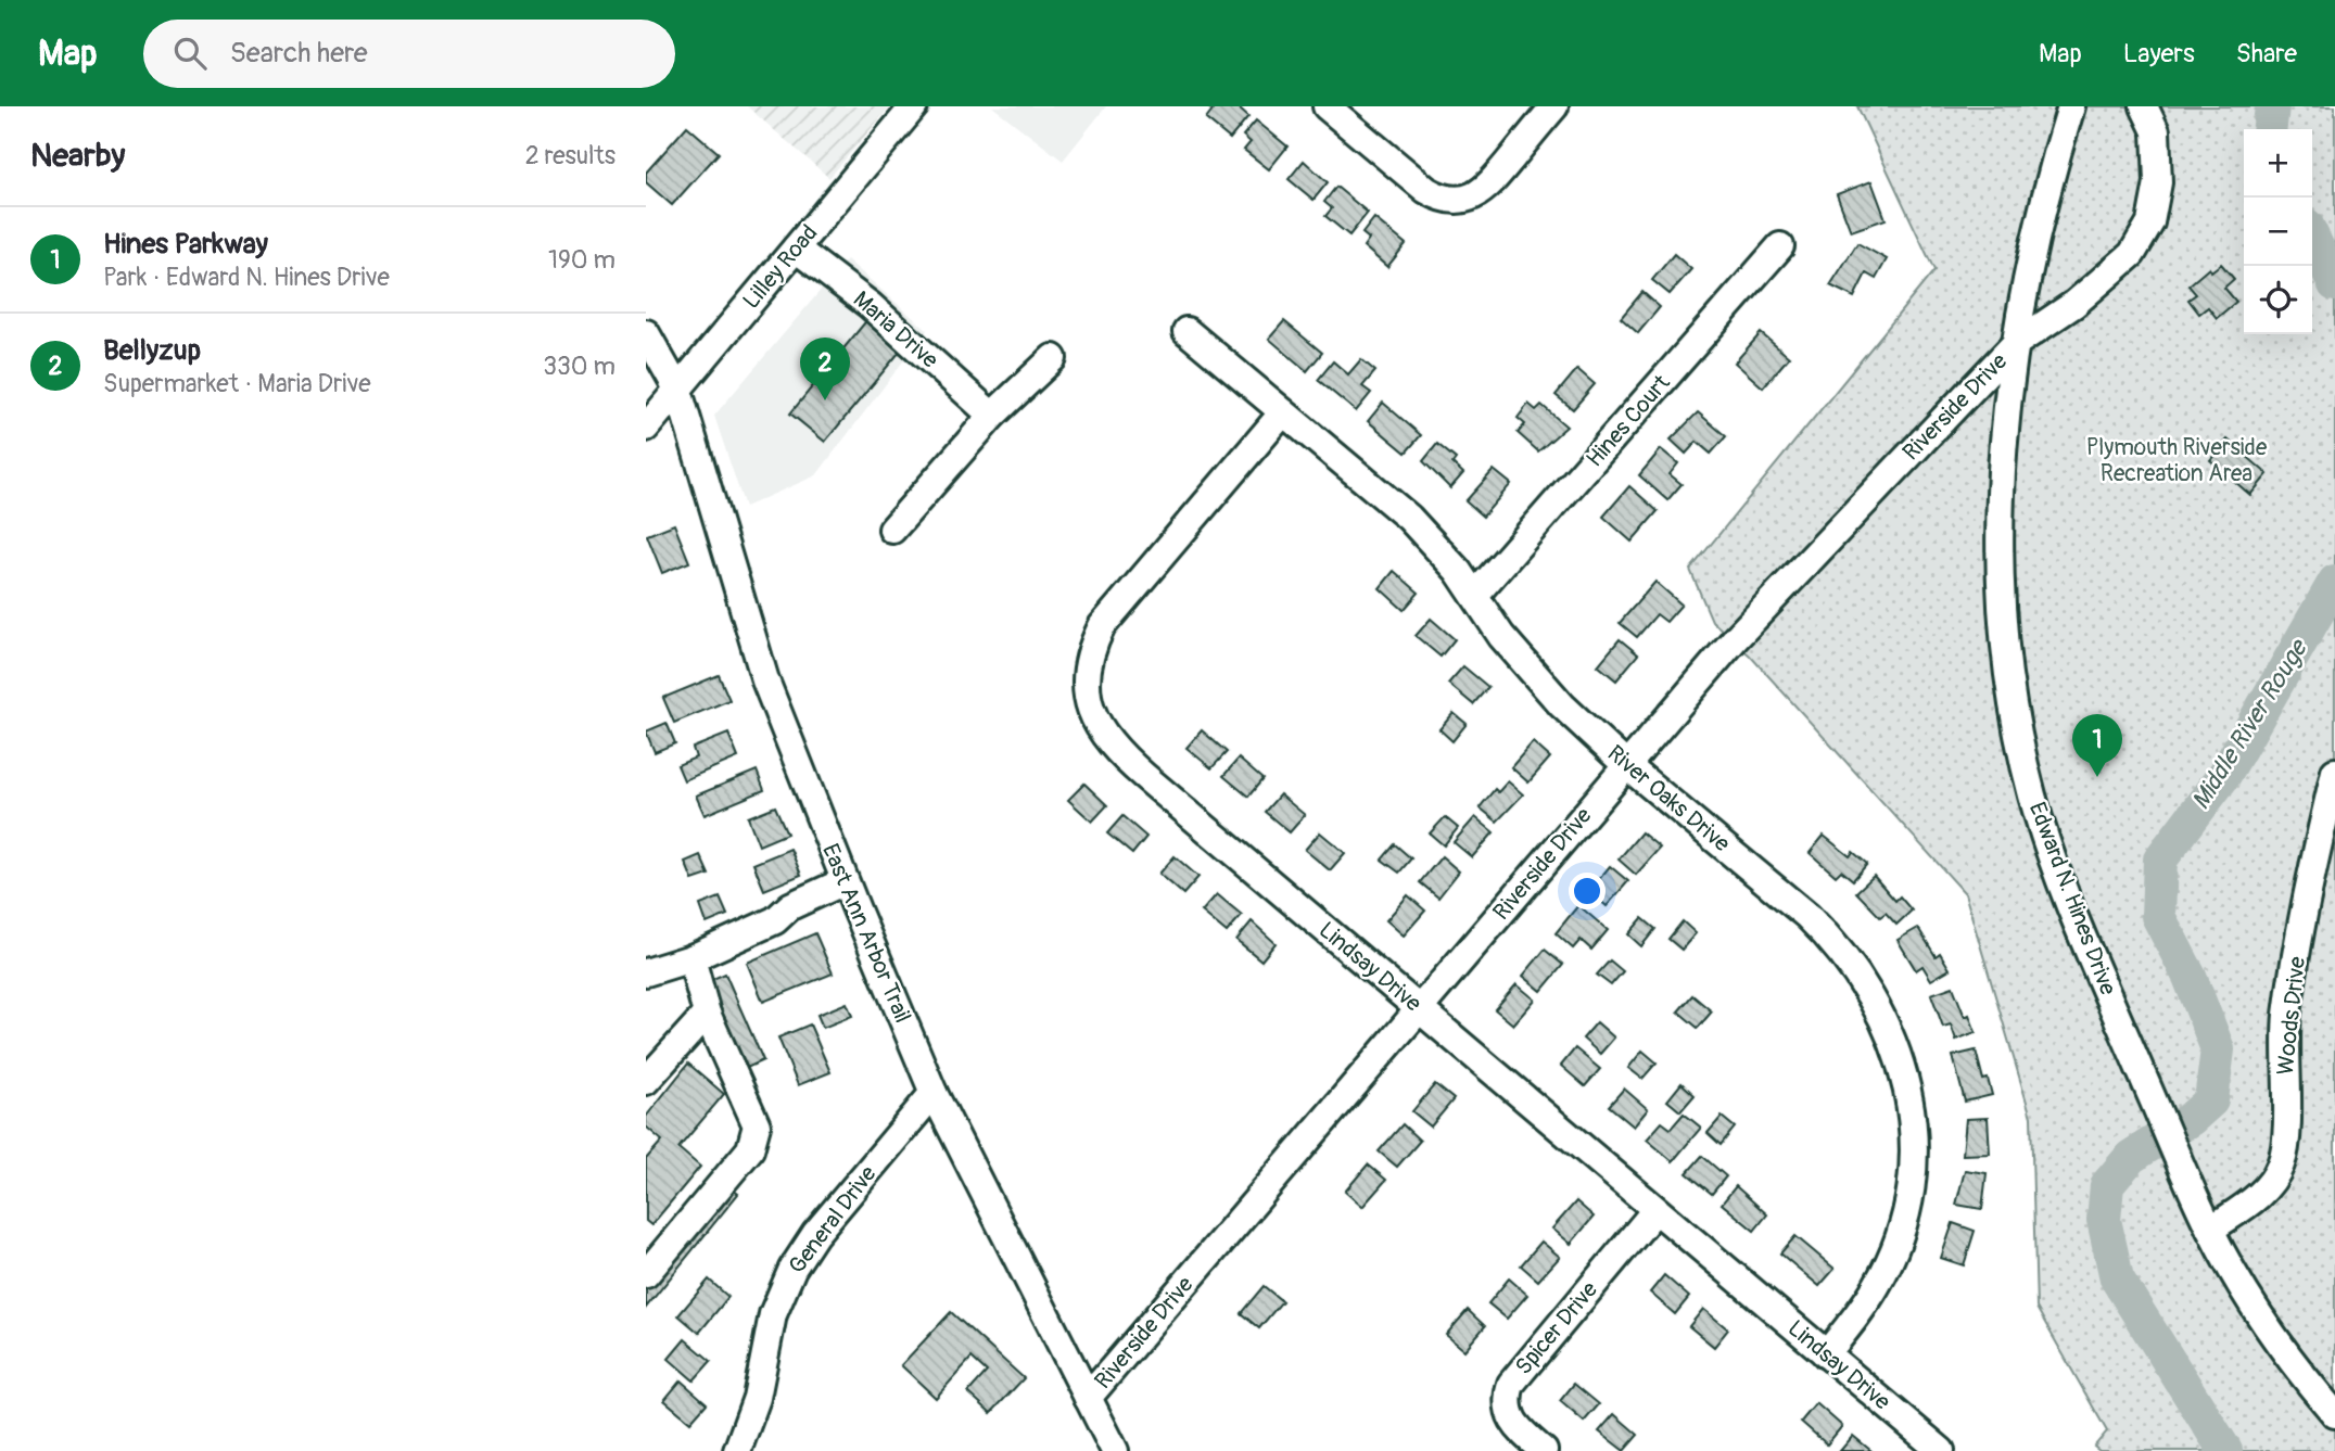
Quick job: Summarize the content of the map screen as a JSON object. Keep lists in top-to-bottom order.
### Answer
{
  "streets": {
    "street": [
      "Lilley Road",
      "Maria Drive",
      "Riverside Drive",
      "Hines Court",
      "River Oaks Drive",
      "Edward N. Hines Drive",
      "East Ann Arbor Trail",
      "Lindsay Drive",
      "Woods Drive",
      "General Drive",
      "Spicer Drive"
    ]
  },
  "crossings": [
    ["Lilley Road", "Maria Drive"],
    ["Lilley Road", "East Ann Arbor Trail"],
    ["Riverside Drive", "River Oaks Drive"],
    ["Riverside Drive", "Edward N. Hines Drive"],
    ["Riverside Drive", "East Ann Arbor Trail"],
    ["Riverside Drive", "Lindsay Drive"],
    ["Hines Court", "River Oaks Drive"],
    ["River Oaks Drive", "Lindsay Drive"],
    ["Edward N. Hines Drive", "Woods Drive"],
    ["East Ann Arbor Trail", "General Drive"],
    ["Lindsay Drive", "Spicer Drive"]
  ],
  "water": ["Middle River Rouge"],
  "parks": ["Plymouth Riverside Recreation Area"],
  "page": {
    "header": "Map",
    "search": "Search here",
    "nav": ["Map", "Layers", "Share"],
    "heading": ["Nearby", "2 results"],
    "map_buttons": ["+", "−"],
    "list": [
      {
        "mark": "1",
        "name": "Hines Parkway",
        "note": "Park · Edward N. Hines Drive",
        "value": "190 m"
      },
      {
        "mark": "2",
        "name": "Bellyzup",
        "note": "Supermarket · Maria Drive",
        "value": "330 m"
      }
    ],
    "pins": ["2", "1"]
  }
}
